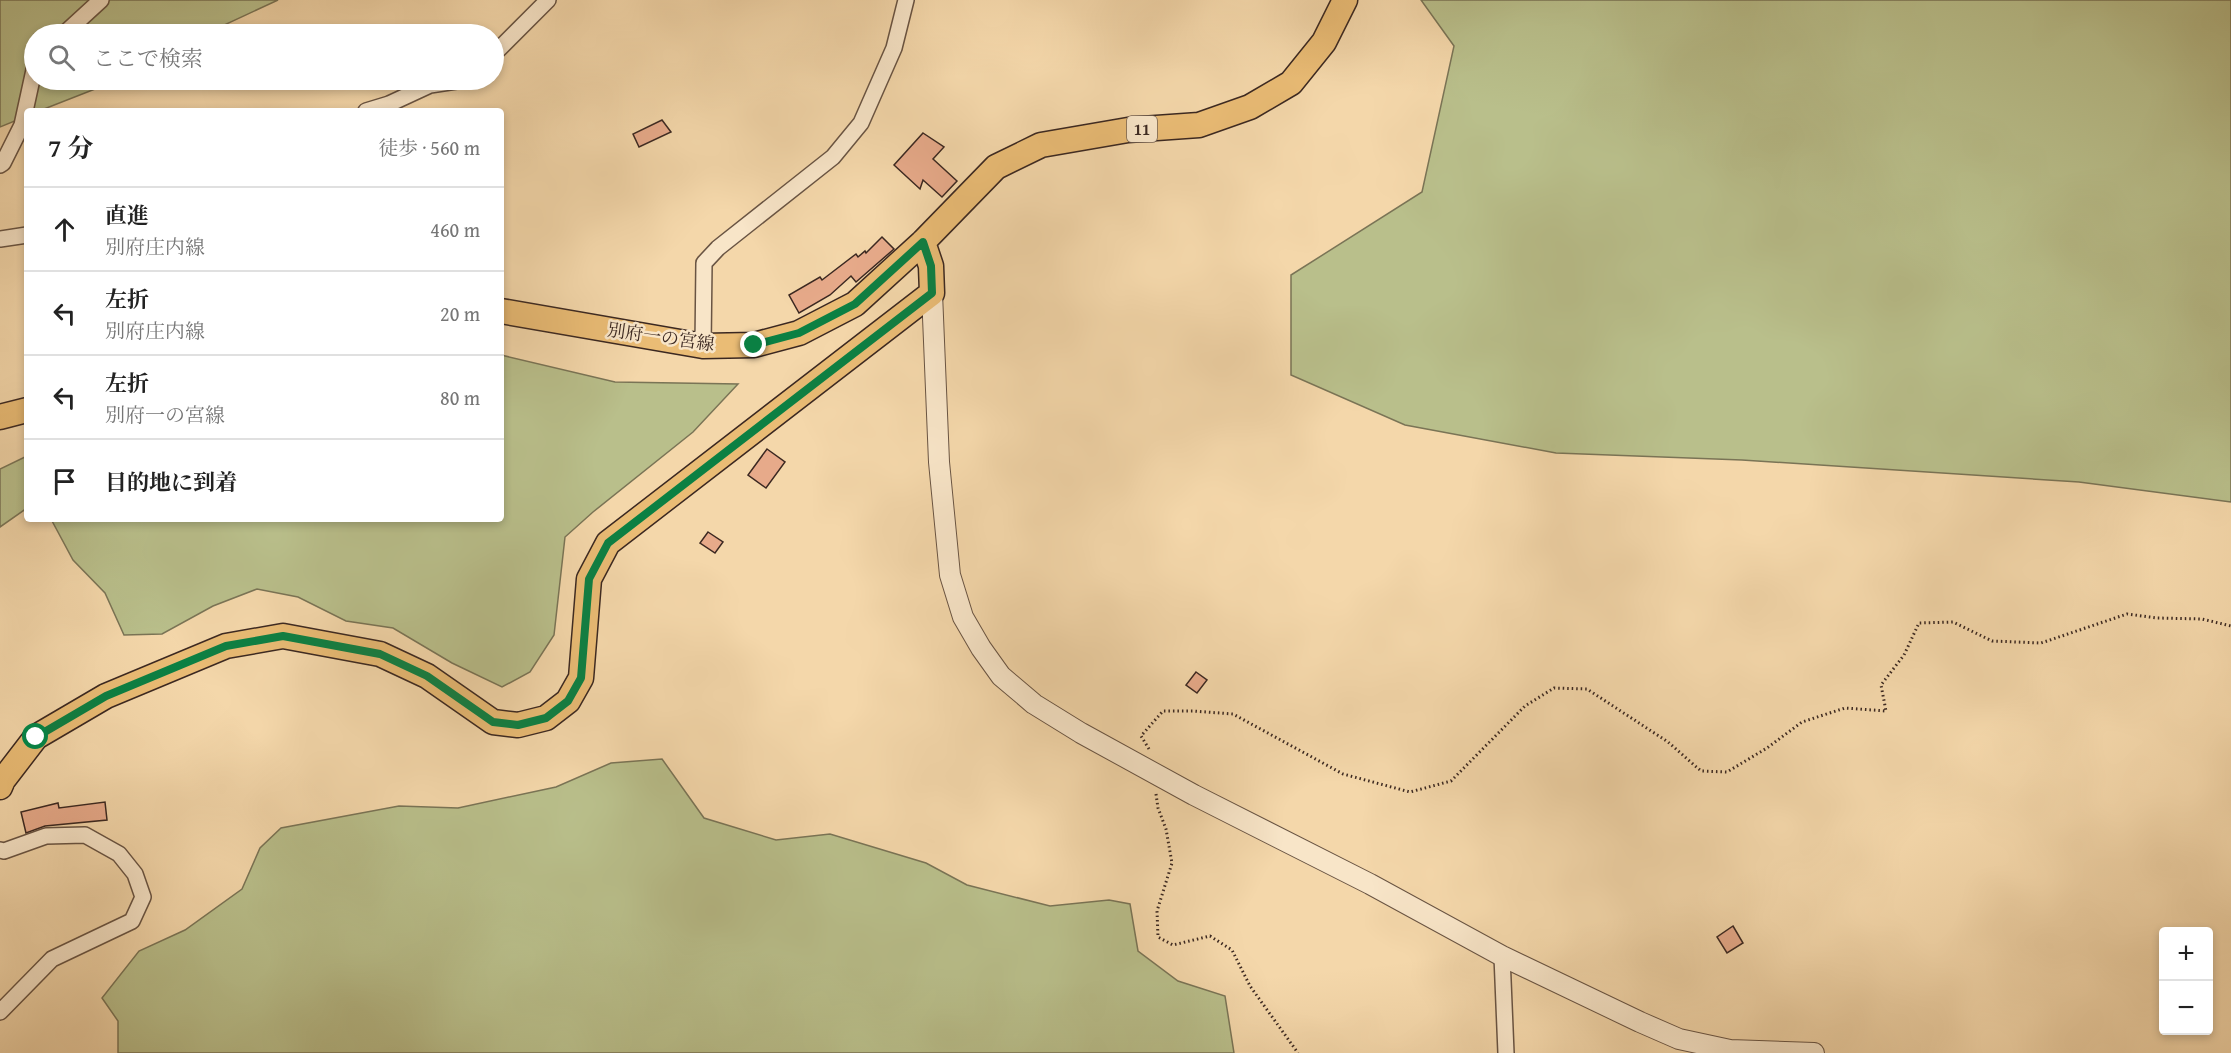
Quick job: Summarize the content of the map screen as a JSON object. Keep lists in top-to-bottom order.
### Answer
{
  "streets": {
    "main road": ["11", "別府一の宮線"]
  },
  "page": {
    "search": "ここで検索",
    "heading": ["7 分", "徒歩 · 560 m"],
    "list": [
      ["直進", "別府庄内線", "460 m"],
      ["左折", "別府庄内線", "20 m"],
      ["左折", "別府一の宮線", "80 m"],
      "目的地に到着"
    ],
    "map_buttons": ["+", "−"]
  }
}
